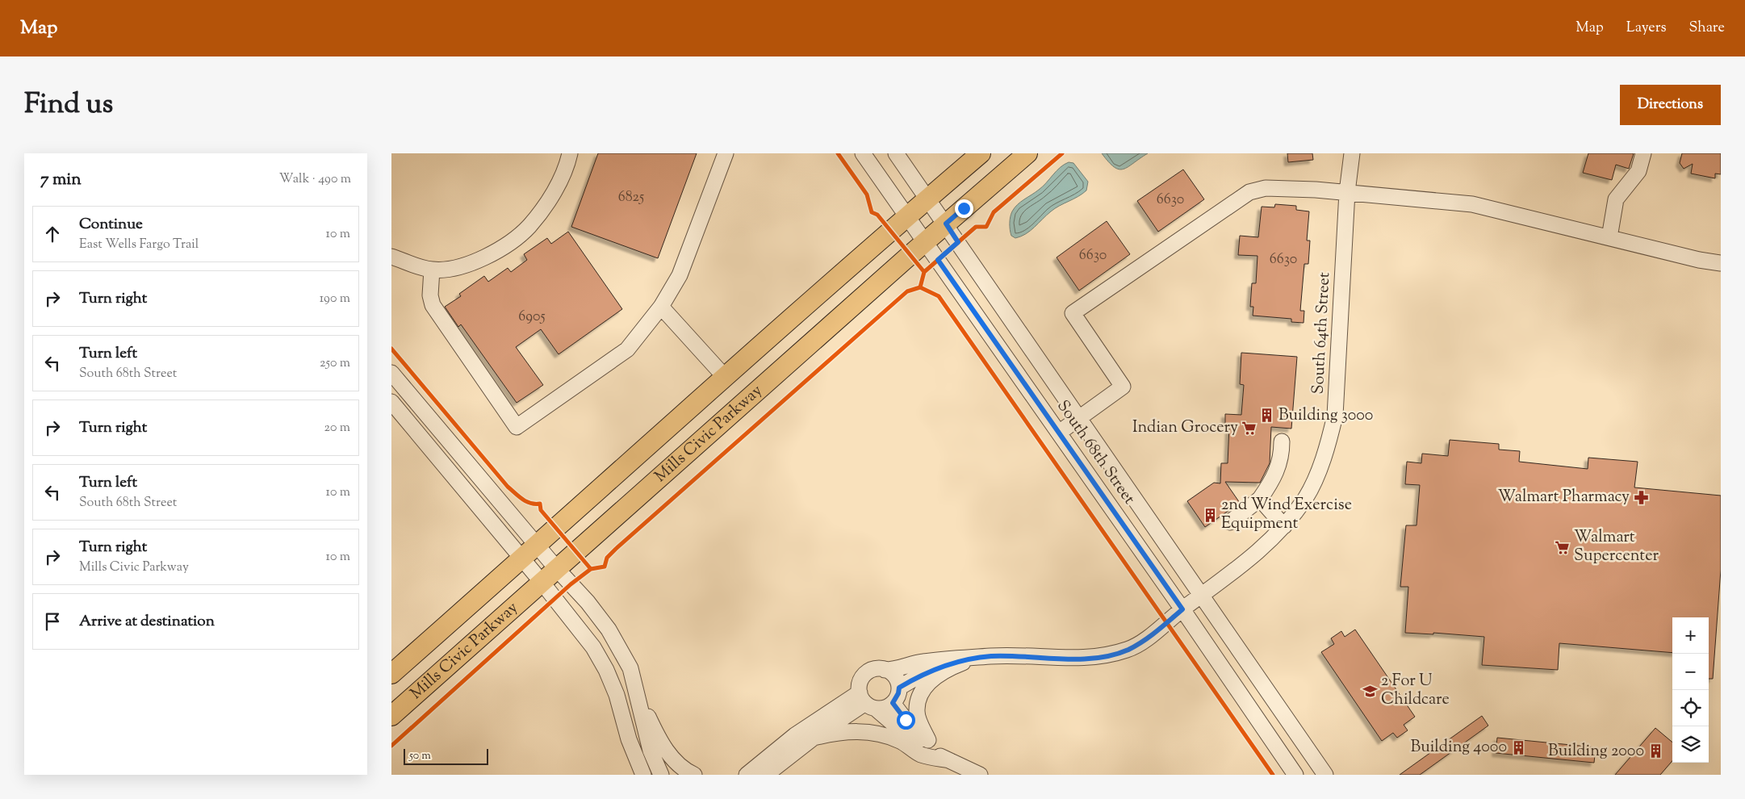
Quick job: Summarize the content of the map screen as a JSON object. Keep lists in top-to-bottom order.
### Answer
{
  "streets": {
    "main road": ["Mills Civic Parkway"],
    "street": ["South 64th Street", "South 68th Street"]
  },
  "crossings": [
    ["South 64th Street", "South 68th Street"],
    ["Mills Civic Parkway", "South 68th Street"]
  ],
  "places": {
    "building": [
      "Building 3000",
      "2nd Wind Exercise Equipment",
      "Building 4000",
      "Building 2000"
    ],
    "supermarket": ["Indian Grocery", "Walmart Supercenter"],
    "pharmacy": ["Walmart Pharmacy"],
    "school or university": ["2 For U Childcare"]
  },
  "house_numbers": [
    "6825",
    "6630",
    "6630",
    "6630",
    "6905"
  ],
  "scale_bar": "50 m",
  "page": {
    "header": "Map",
    "nav": ["Map", "Layers", "Share"],
    "title": "Find us",
    "buttons": "Directions",
    "heading": ["7 min", "Walk · 490 m"],
    "list": [
      ["Continue", "East Wells Fargo Trail", "10 m"],
      ["Turn right", "190 m"],
      ["Turn left", "South 68th Street", "250 m"],
      ["Turn right", "20 m"],
      ["Turn left", "South 68th Street", "10 m"],
      ["Turn right", "Mills Civic Parkway", "10 m"],
      "Arrive at destination"
    ],
    "map_buttons": ["+", "−"],
    "scale": "50 m"
  }
}
